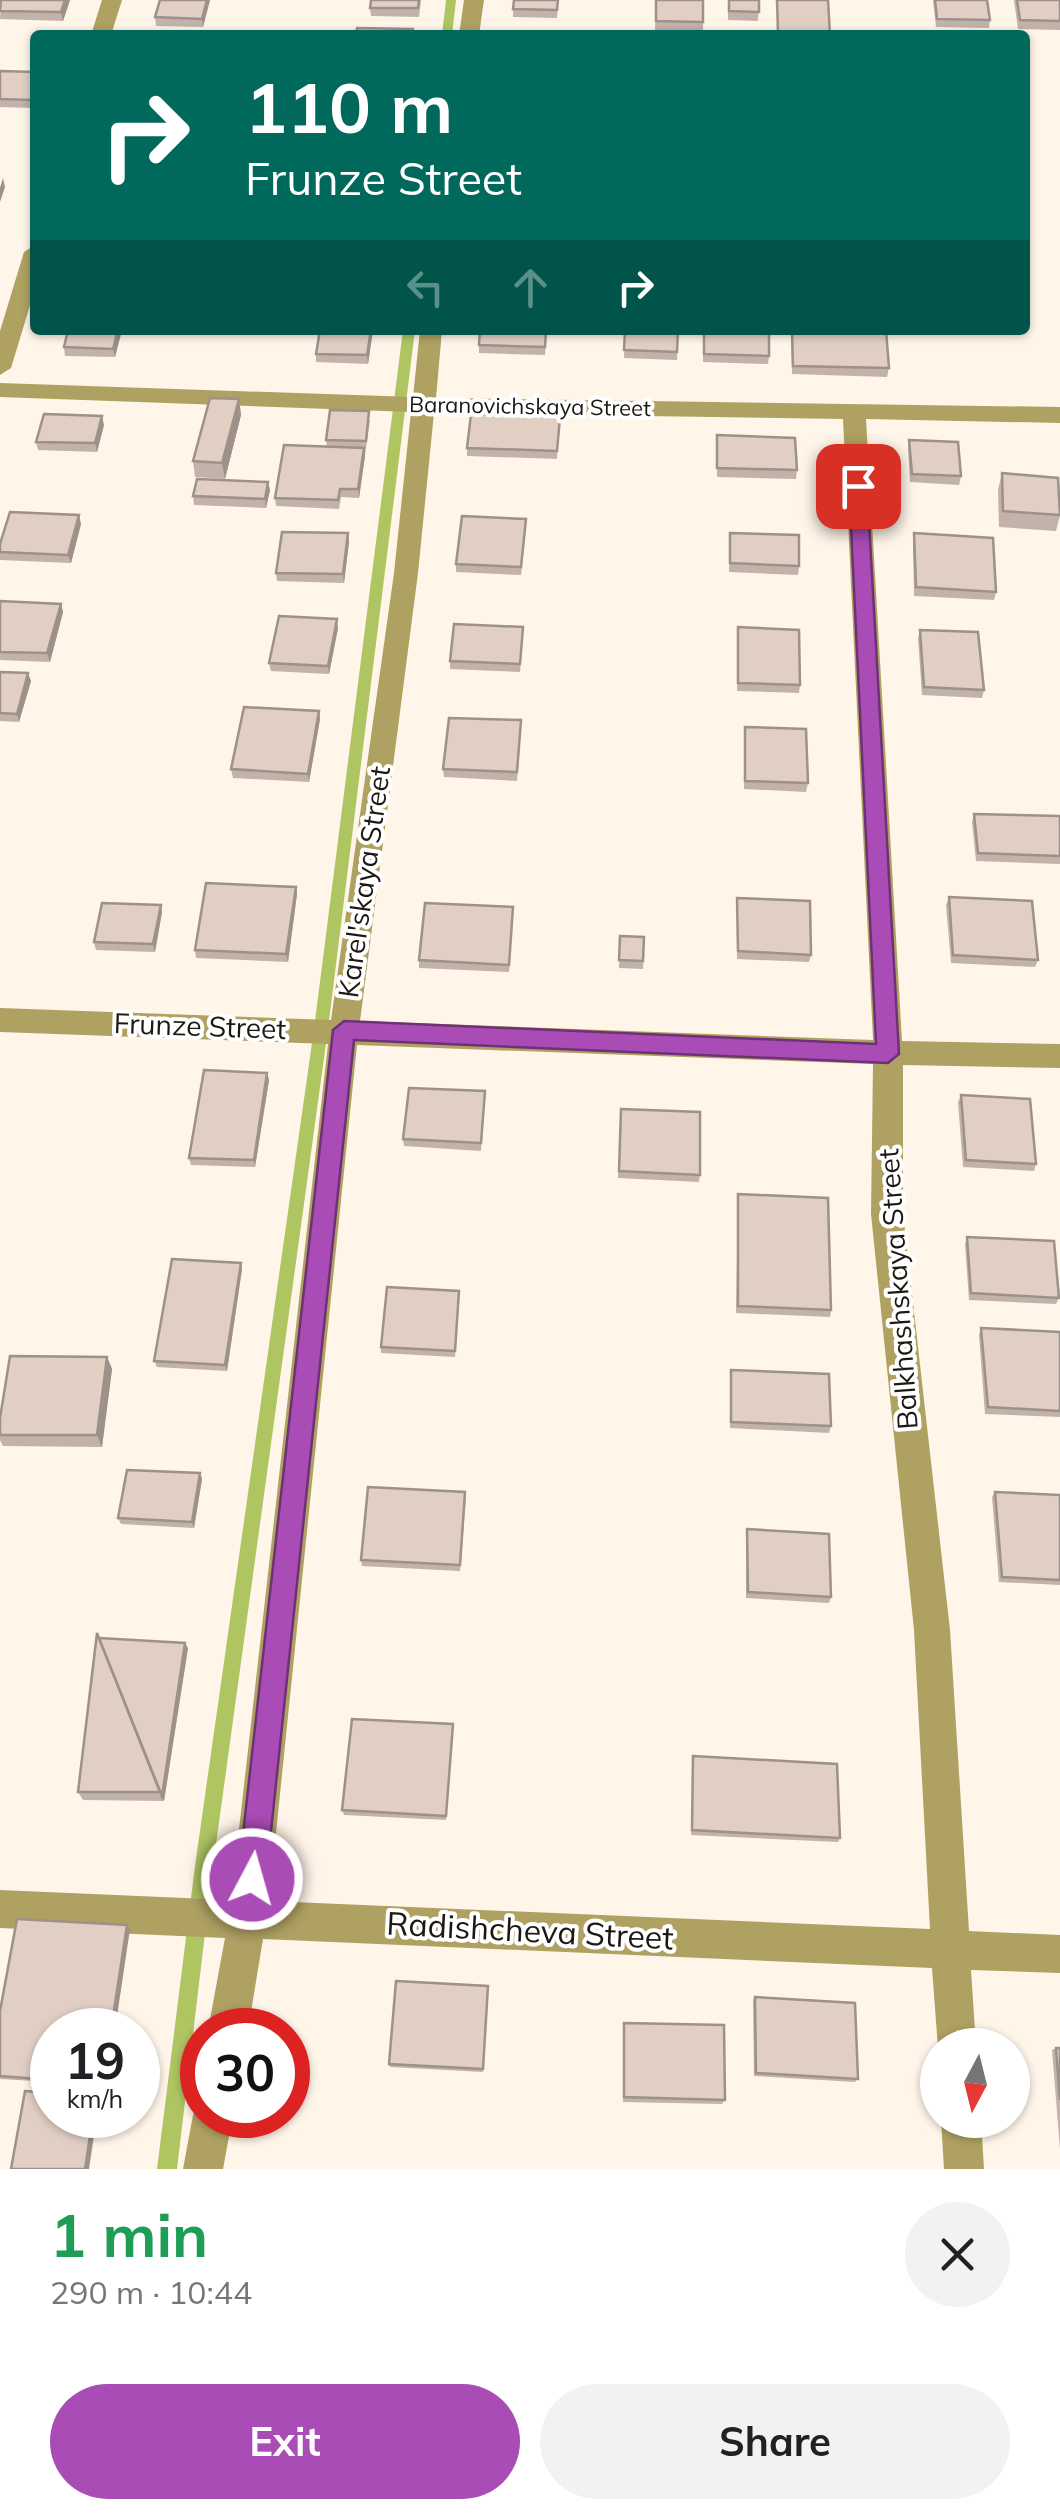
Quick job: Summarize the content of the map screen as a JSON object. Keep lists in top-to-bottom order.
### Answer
{
  "streets": {
    "street": [
      "Baranovichskaya Street",
      "Karel'skaya Street",
      "Frunze Street",
      "Balkhashskaya Street",
      "Radishcheva Street"
    ]
  },
  "crossings": [
    ["Baranovichskaya Street", "Karel'skaya Street"],
    ["Baranovichskaya Street", "Balkhashskaya Street"],
    ["Karel'skaya Street", "Frunze Street"],
    ["Karel'skaya Street", "Radishcheva Street"],
    ["Frunze Street", "Balkhashskaya Street"],
    ["Balkhashskaya Street", "Radishcheva Street"]
  ],
  "north": "bottom",
  "page": {
    "turn": ["110 m", "Frunze Street"],
    "speed": "19 km/h",
    "limit": "30",
    "heading": ["1 min", "290 m · 10:44"],
    "buttons": ["Exit", "Share"]
  }
}
